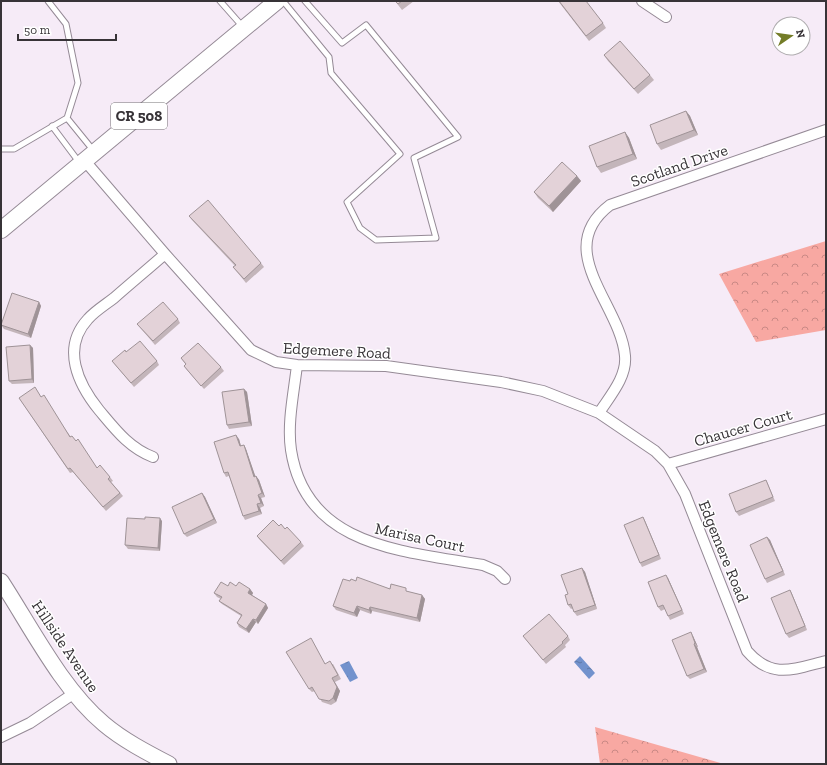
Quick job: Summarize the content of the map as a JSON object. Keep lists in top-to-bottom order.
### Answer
{
  "streets": {
    "main road": ["CR 508"],
    "street": [
      "Scotland Drive",
      "Edgemere Road",
      "Chaucer Court",
      "Marisa Court",
      "Hillside Avenue"
    ]
  },
  "crossings": [
    ["CR 508", "Edgemere Road"],
    ["Scotland Drive", "Edgemere Road"],
    ["Edgemere Road", "Chaucer Court"],
    ["Edgemere Road", "Marisa Court"]
  ],
  "scale_bar": "50 m",
  "north": "right"
}
